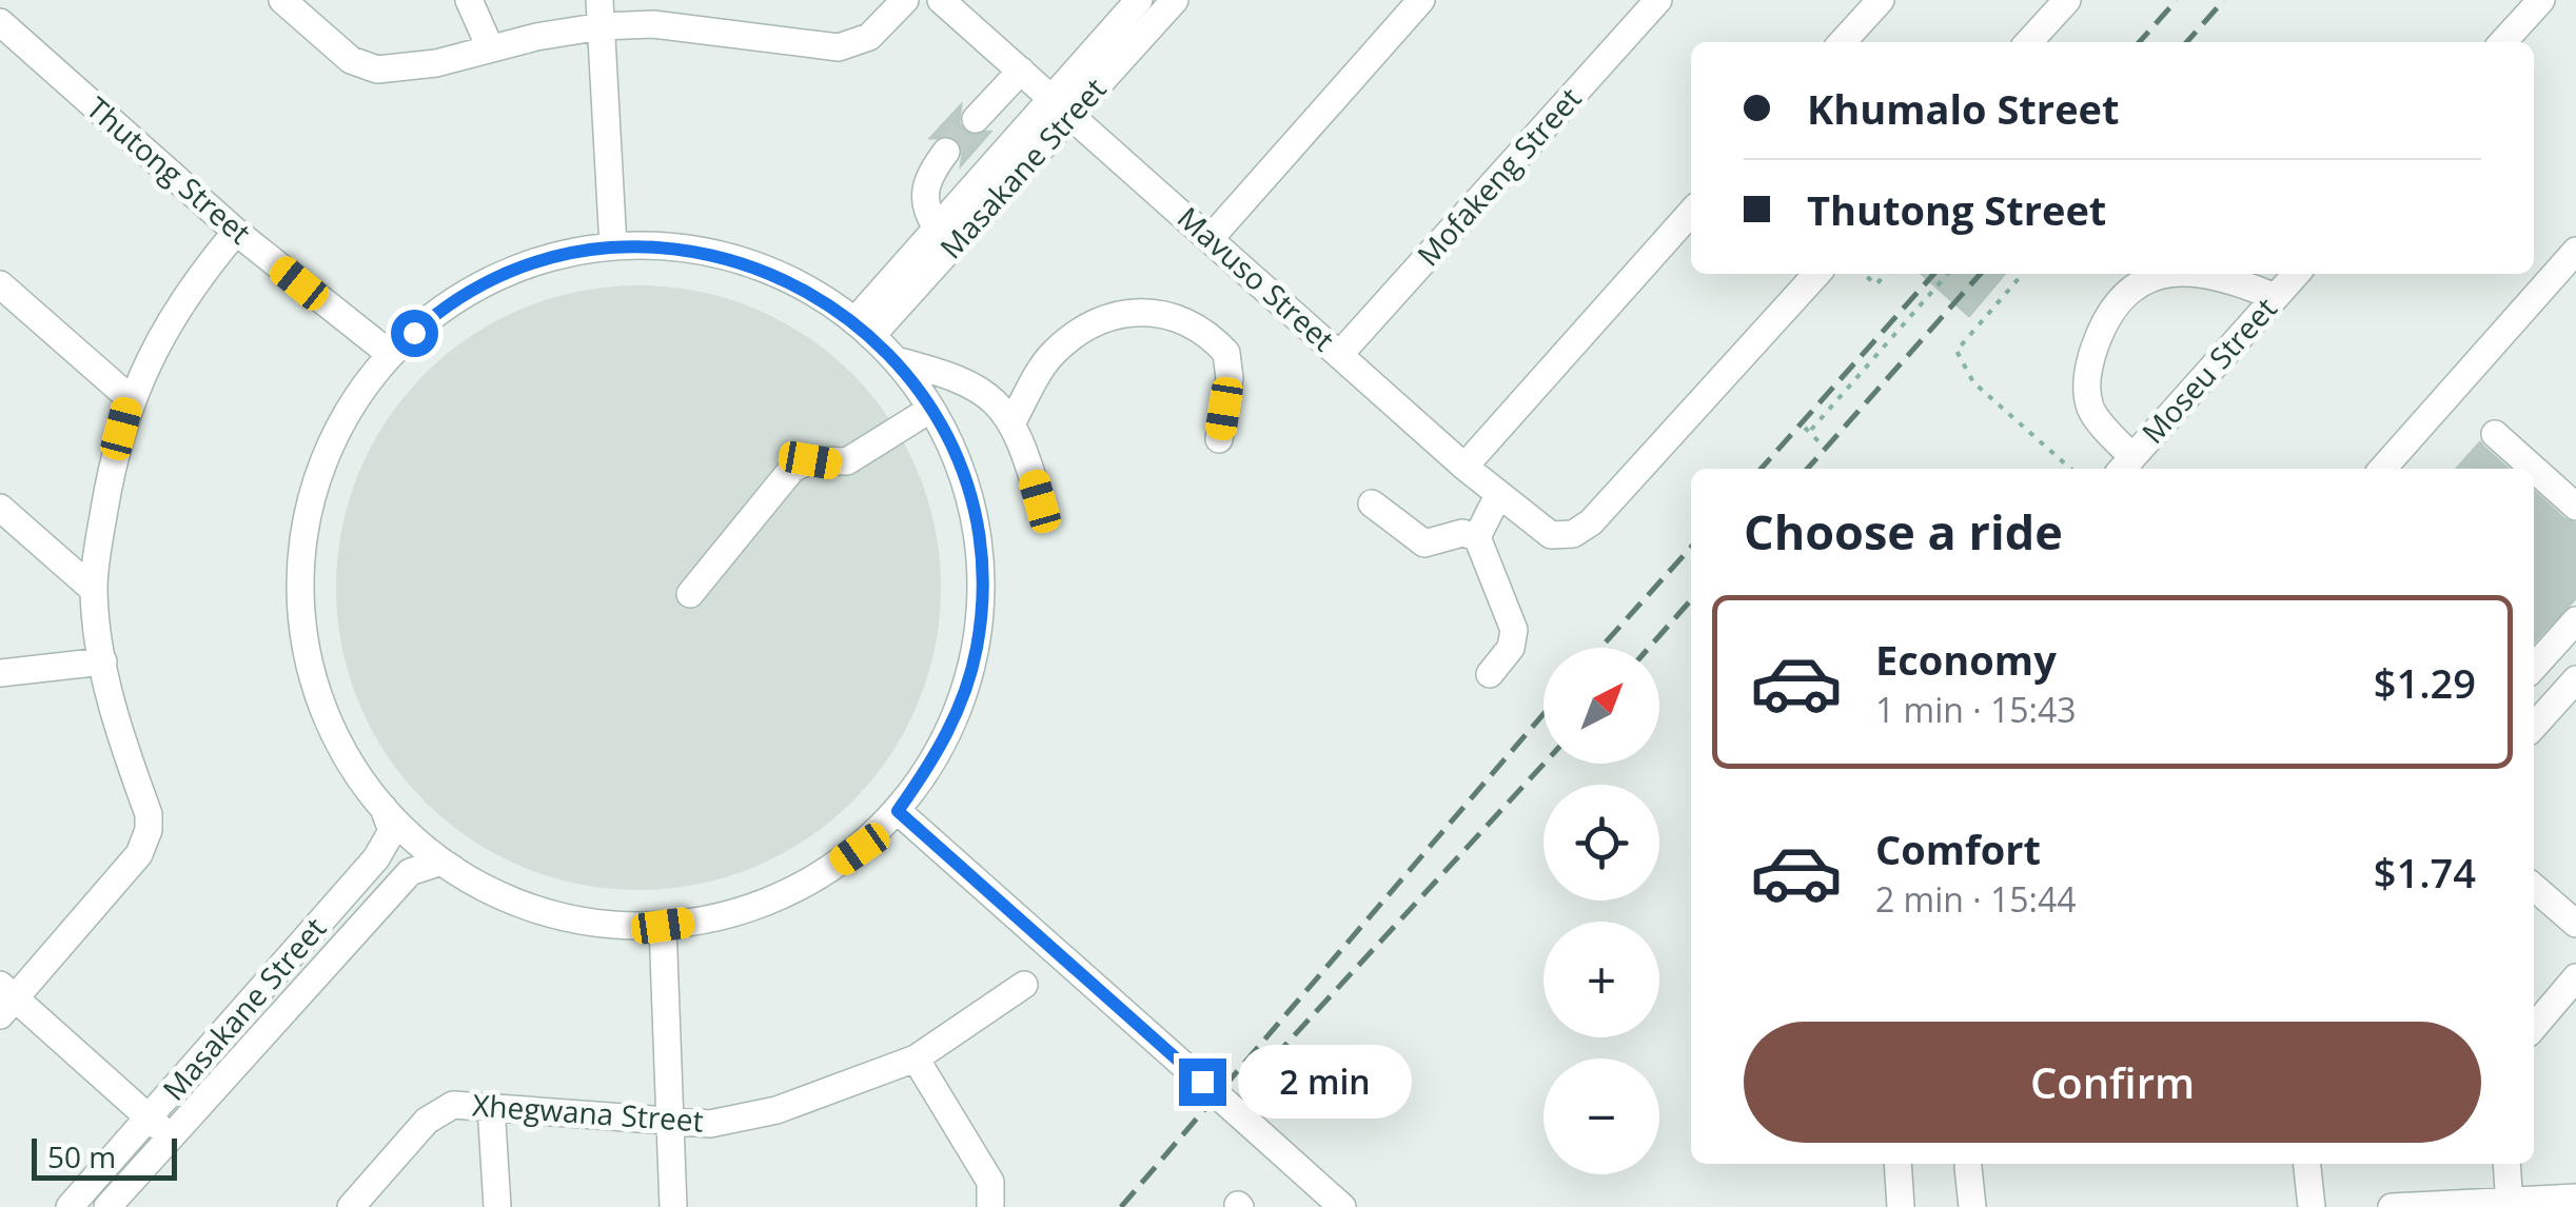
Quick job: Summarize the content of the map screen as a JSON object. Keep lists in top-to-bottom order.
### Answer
{
  "streets": {
    "street": [
      "Masakane Street",
      "Thutong Street",
      "Mofakeng Street",
      "Mavuso Street",
      "Moseu Street",
      "Xhegwana Street"
    ]
  },
  "crossings": [
    ["Masakane Street", "Mavuso Street"],
    ["Mofakeng Street", "Mavuso Street"]
  ],
  "scale_bar": "50 m",
  "north": "top right",
  "page": {
    "banner": ["Khumalo Street", "Thutong Street"],
    "heading": "Choose a ride",
    "list": [
      {
        "name": "Economy",
        "note": "1 min · 15:43",
        "value": "$1.29"
      },
      {
        "name": "Comfort",
        "note": "2 min · 15:44",
        "value": "$1.74"
      }
    ],
    "map_buttons": ["+", "−"],
    "buttons": "Confirm",
    "bubble": "2 min",
    "scale": "50 m"
  }
}
